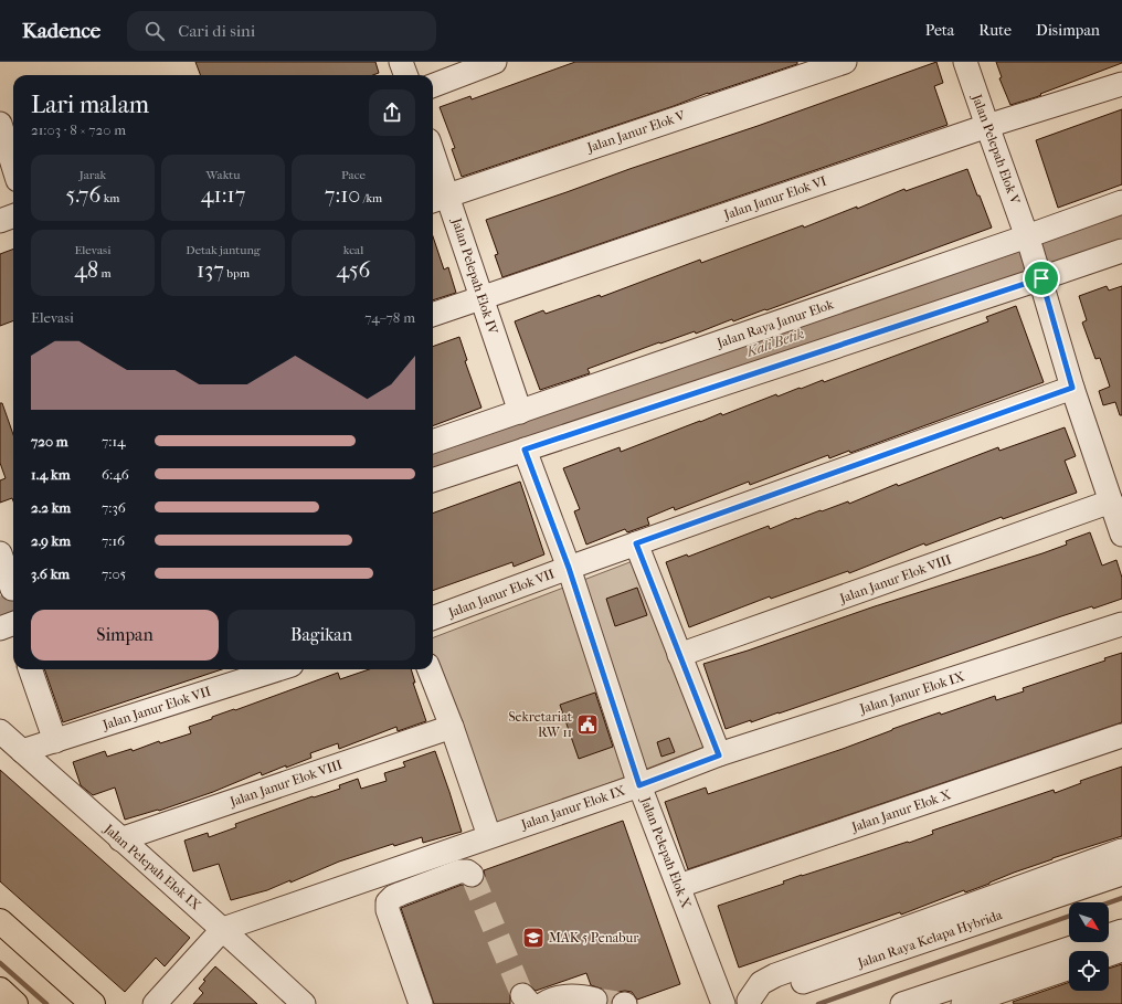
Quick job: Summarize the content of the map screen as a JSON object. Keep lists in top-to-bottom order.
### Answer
{
  "streets": {
    "street": [
      "Jalan Janur Elok V",
      "Jalan Pelepah Elok V",
      "Jalan Janur Elok VI",
      "Jalan Pelepah Elok IV",
      "Jalan Raya Janur Elok",
      "Jalan Janur Elok VIII",
      "Jalan Janur Elok VII",
      "Jalan Janur Elok IX",
      "Jalan Janur Elok X",
      "Jalan Pelepah Elok X",
      "Jalan Pelepah Elok IX",
      "Jalan Raya Kelapa Hybrida"
    ]
  },
  "crossings": [
    ["Jalan Janur Elok V", "Jalan Pelepah Elok IV"],
    ["Jalan Pelepah Elok V", "Jalan Janur Elok VI"],
    ["Jalan Pelepah Elok V", "Jalan Raya Janur Elok"],
    ["Jalan Pelepah Elok V", "Jalan Janur Elok VIII"],
    ["Jalan Pelepah Elok V", "Jalan Janur Elok VII"],
    ["Jalan Janur Elok VI", "Jalan Pelepah Elok IV"],
    ["Jalan Pelepah Elok IV", "Jalan Raya Janur Elok"],
    ["Jalan Janur Elok VIII", "Jalan Pelepah Elok IX"],
    ["Jalan Janur Elok VII", "Jalan Pelepah Elok X"],
    ["Jalan Janur Elok VII", "Jalan Pelepah Elok IX"],
    ["Jalan Janur Elok IX", "Jalan Pelepah Elok X"],
    ["Jalan Janur Elok IX", "Jalan Pelepah Elok IX"],
    ["Jalan Janur Elok X", "Jalan Pelepah Elok X"]
  ],
  "water": ["Kali Betik"],
  "places": {
    "public building": ["Sekretariat RW 11"],
    "school or university": ["MAK 5 Penabur"]
  },
  "north": "bottom right",
  "page": {
    "header": "Kadence",
    "search": "Cari di sini",
    "nav": ["Peta", "Rute", "Disimpan"],
    "heading": ["Lari malam", "21:03 · 8 × 720 m"],
    "stats": [
      ["Jarak", "5.76 km"],
      ["Waktu", "41:17"],
      ["Pace", "7:10 /km"],
      ["Elevasi", "48 m"],
      ["Detak jantung", "137 bpm"],
      ["kcal", "456"]
    ],
    "chart": ["Elevasi", "74–78 m"],
    "list": [
      {
        "name": "720 m",
        "note": "7:14"
      },
      {
        "name": "1.4 km",
        "note": "6:46"
      },
      {
        "name": "2.2 km",
        "note": "7:36"
      },
      {
        "name": "2.9 km",
        "note": "7:16"
      },
      {
        "name": "3.6 km",
        "note": "7:05"
      }
    ],
    "buttons": ["Simpan", "Bagikan"]
  }
}
